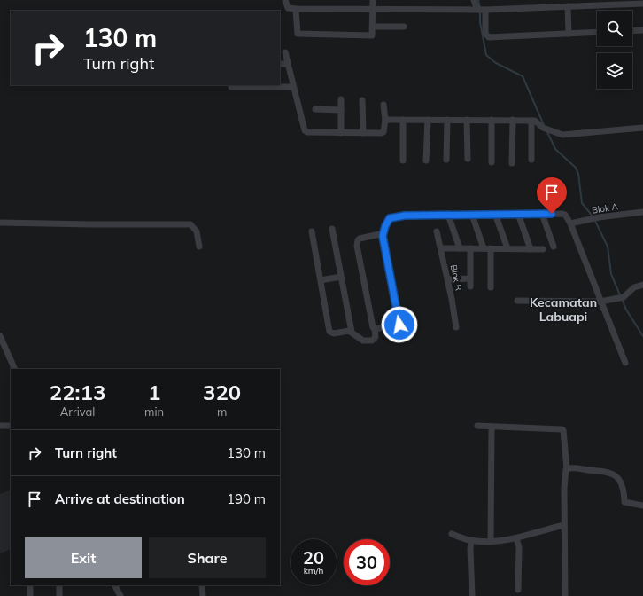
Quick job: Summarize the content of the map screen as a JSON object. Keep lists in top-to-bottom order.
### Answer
{
  "streets": {
    "street": ["Blok A", "Blok R"]
  },
  "districts": ["Kecamatan Labuapi"],
  "page": {
    "turn": ["130 m", "Turn right"],
    "eta": [
      "22:13",
      "Arrival",
      "1",
      "min",
      "320",
      "m"
    ],
    "list": [
      {
        "name": "Turn right",
        "value": "130 m"
      },
      {
        "name": "Arrive at destination",
        "value": "190 m"
      }
    ],
    "buttons": ["Exit", "Share"],
    "speed": "20 km/h",
    "limit": "30"
  }
}
